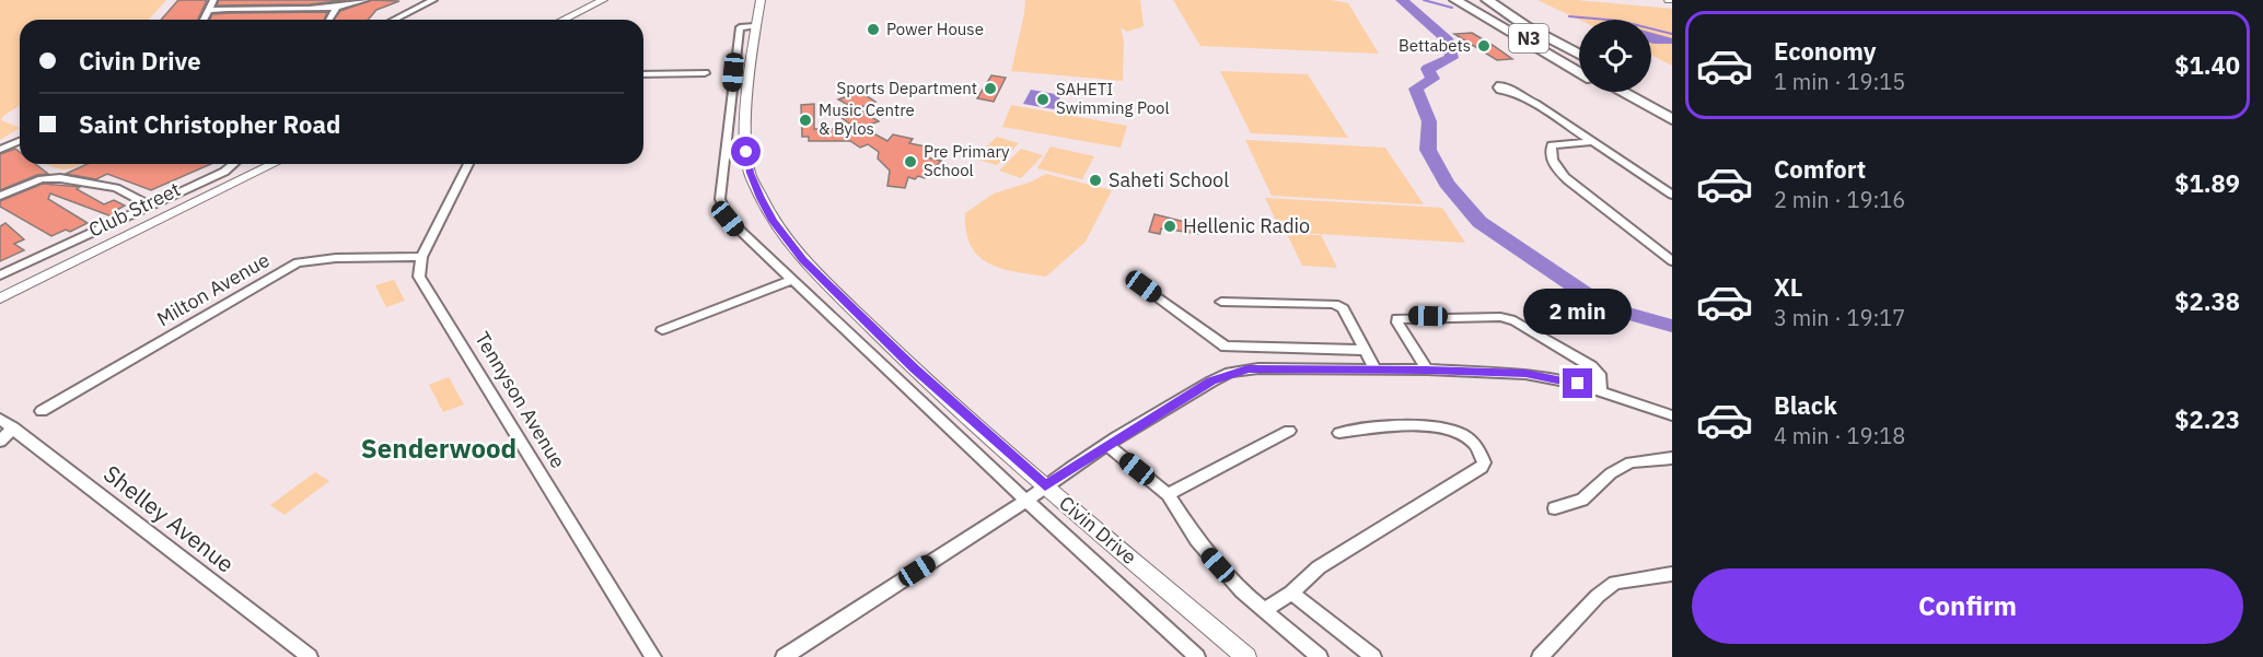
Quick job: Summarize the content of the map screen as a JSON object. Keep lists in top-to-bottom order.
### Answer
{
  "streets": {
    "highway": ["N3"],
    "main road": ["Club Street", "Civin Drive"],
    "street": ["Milton Avenue", "Tennyson Avenue", "Shelley Avenue"]
  },
  "crossings": [
    ["Milton Avenue", "Tennyson Avenue"]
  ],
  "districts": ["Senderwood"],
  "places": [
    "Power House",
    "Bettabets",
    "Sports Department",
    "SAHETI Swimming Pool",
    "Music Centre & Bylos",
    "Pre Primary School",
    "Saheti School",
    "Hellenic Radio"
  ],
  "page": {
    "list": [
      {
        "name": "Economy",
        "note": "1 min · 19:15",
        "value": "$1.40"
      },
      {
        "name": "Comfort",
        "note": "2 min · 19:16",
        "value": "$1.89"
      },
      {
        "name": "XL",
        "note": "3 min · 19:17",
        "value": "$2.38"
      },
      {
        "name": "Black",
        "note": "4 min · 19:18",
        "value": "$2.23"
      }
    ],
    "banner": ["Civin Drive", "Saint Christopher Road"],
    "bubble": "2 min",
    "buttons": "Confirm"
  }
}
